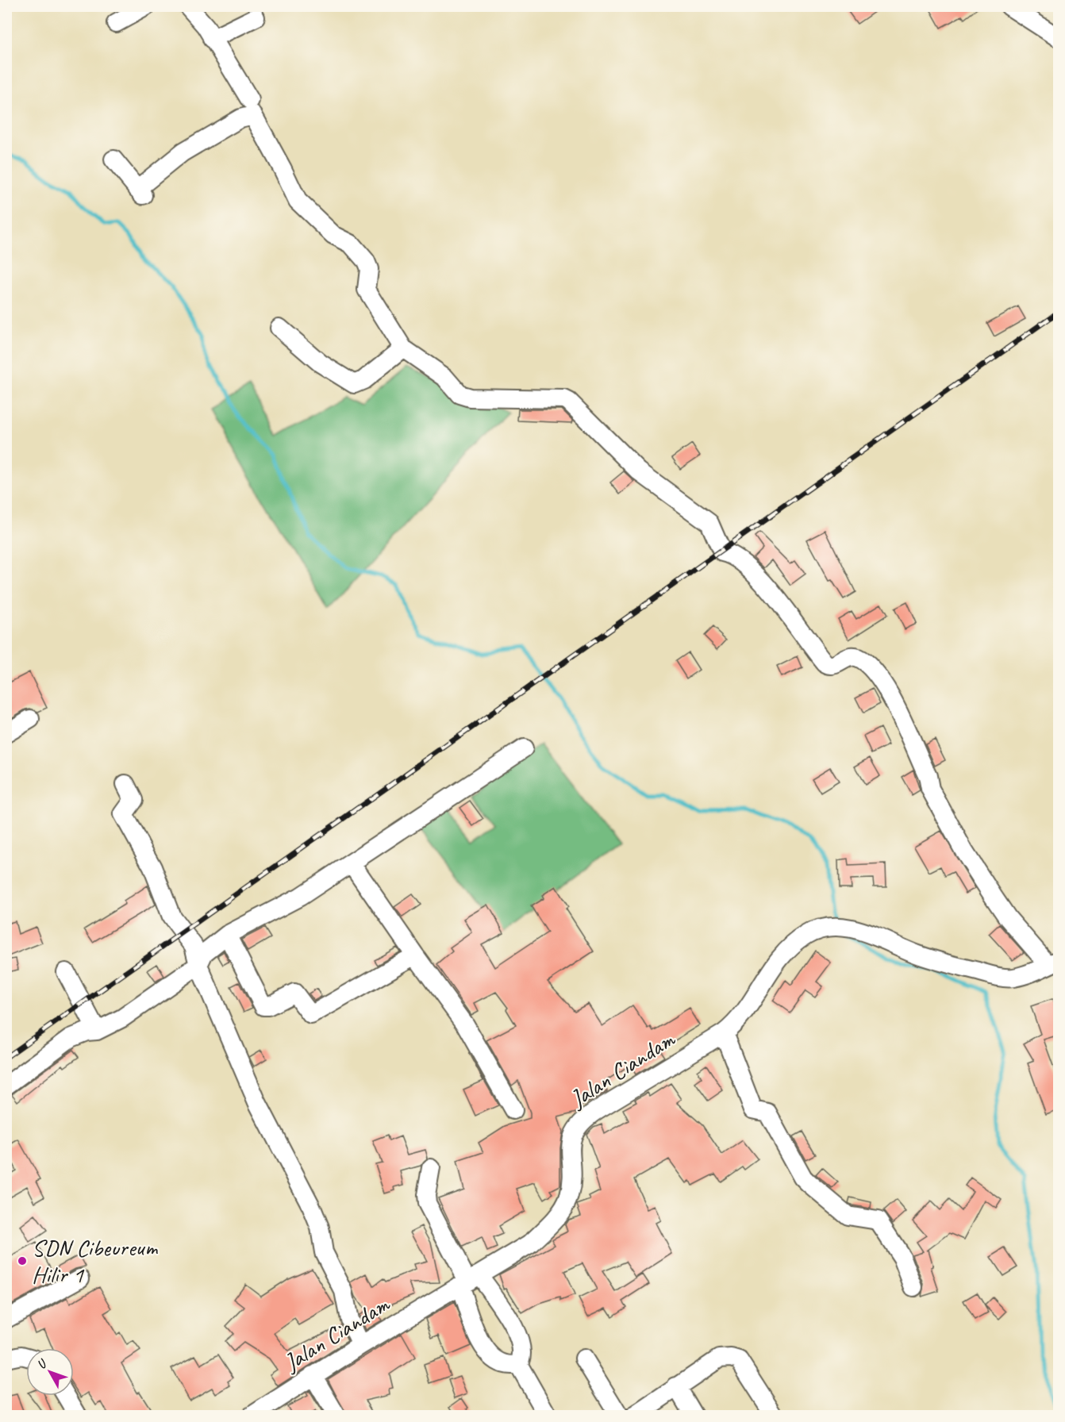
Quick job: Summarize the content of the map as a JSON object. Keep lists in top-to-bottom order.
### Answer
{
  "streets": {
    "street": ["Jalan Ciandam"]
  },
  "places": ["SDN Cibeureum Hilir 1"],
  "north": "top left"
}
